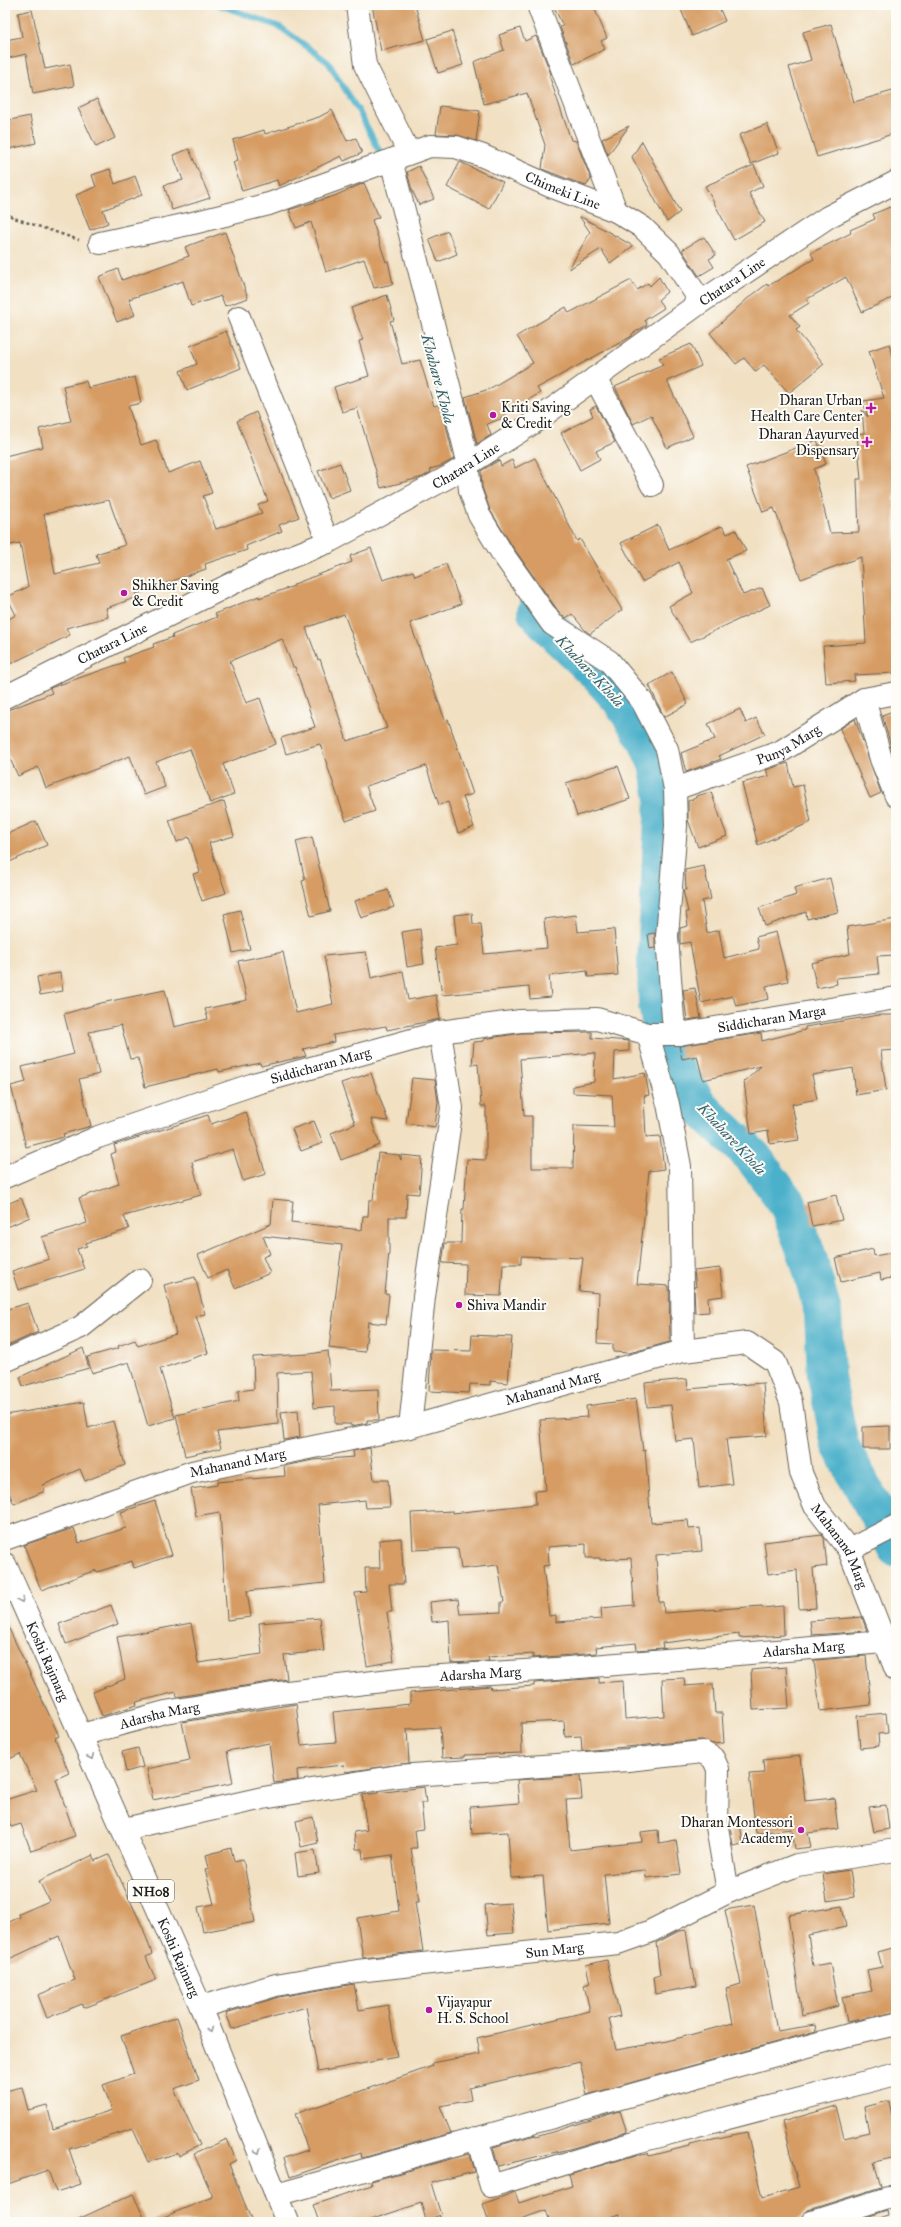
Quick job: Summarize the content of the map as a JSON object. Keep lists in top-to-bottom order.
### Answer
{
  "streets": {
    "street": [
      "Chimeki Line",
      "Chatara Line",
      "Punya Marg",
      "Siddicharan Marga",
      "Siddicharan Marg",
      "Mahanand Marg",
      "Adarsha Marg",
      "Koshi Rajmarg",
      "NH08",
      "Sun Marg"
    ]
  },
  "crossings": [
    ["Chimeki Line", "Chatara Line"],
    ["Siddicharan Marga", "Siddicharan Marg"],
    ["Mahanand Marg", "Adarsha Marg"],
    ["Adarsha Marg", "Koshi Rajmarg"],
    ["Koshi Rajmarg", "Sun Marg"]
  ],
  "one_way": ["Koshi Rajmarg"],
  "water": ["Khahare Khola"],
  "places": {
    "health": ["Dharan Urban Health Care Center", "Dharan Aayurved Dispensary"],
    "other": [
      "Kriti Saving & Credit",
      "Shikher Saving & Credit",
      "Shiva Mandir",
      "Dharan Montessori Academy",
      "Vijayapur H. S. School"
    ]
  }
}
